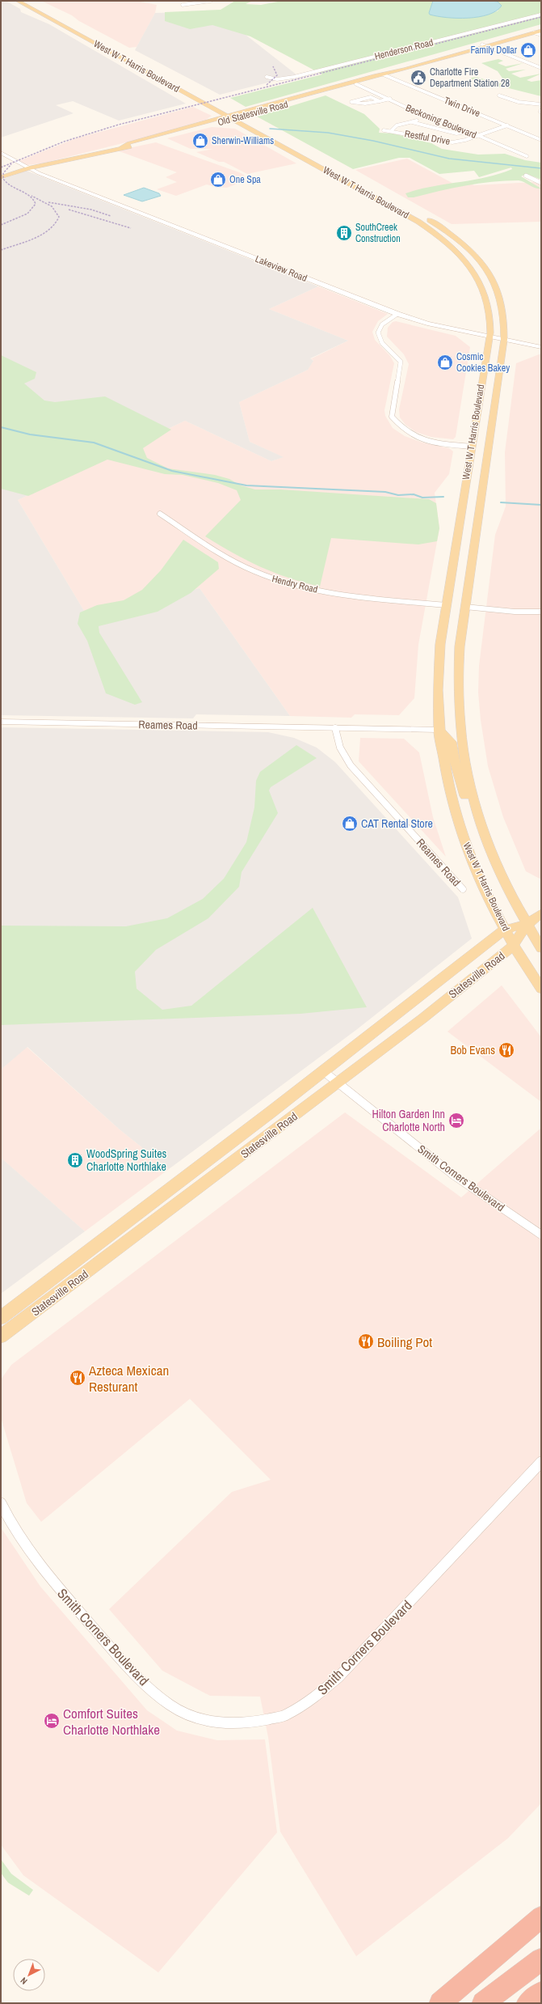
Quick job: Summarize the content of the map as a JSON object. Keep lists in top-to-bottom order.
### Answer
{
  "streets": {
    "main road": [
      "West W T Harris Boulevard",
      "Old Statesville Road",
      "Lakeview Road",
      "Reames Road",
      "Statesville Road"
    ],
    "street": [
      "Henderson Road",
      "Twin Drive",
      "Beckoning Boulevard",
      "Restful Drive",
      "Hendry Road",
      "Smith Corners Boulevard"
    ]
  },
  "crossings": [
    ["West W T Harris Boulevard", "Old Statesville Road"],
    ["West W T Harris Boulevard", "Lakeview Road"],
    ["West W T Harris Boulevard", "Hendry Road"],
    ["West W T Harris Boulevard", "Reames Road"],
    ["West W T Harris Boulevard", "Statesville Road"],
    ["Twin Drive", "Old Statesville Road"],
    ["Twin Drive", "Restful Drive"],
    ["Old Statesville Road", "Beckoning Boulevard"],
    ["Old Statesville Road", "Lakeview Road"],
    ["Beckoning Boulevard", "Restful Drive"],
    ["Statesville Road", "Smith Corners Boulevard"]
  ],
  "places": {
    "shop": [
      "Family Dollar",
      "Sherwin-Williams",
      "One Spa",
      "Cosmic Cookies Bakey",
      "CAT Rental Store"
    ],
    "public building": ["Charlotte Fire Department Station 28"],
    "building": ["SouthCreek Construction", "WoodSpring Suites Charlotte Northlake"],
    "restaurant": ["Bob Evans", "Boiling Pot", "Azteca Mexican Resturant"],
    "hotel": ["Hilton Garden Inn Charlotte North", "Comfort Suites Charlotte Northlake"]
  },
  "north": "bottom left"
}
